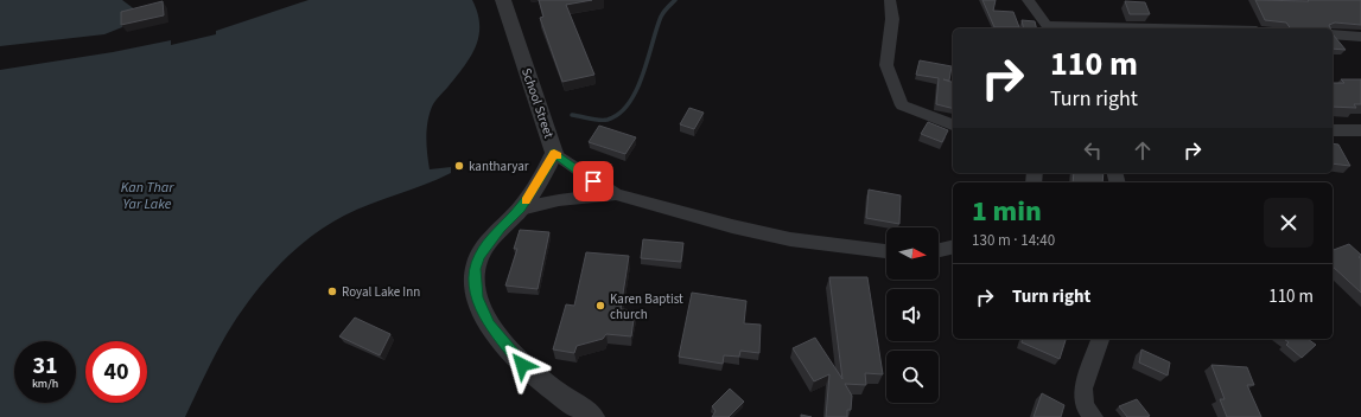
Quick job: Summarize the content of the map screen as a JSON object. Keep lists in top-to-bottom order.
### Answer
{
  "streets": {
    "street": ["School Street"]
  },
  "water": ["Kan Thar Yar Lake"],
  "places": ["kantharyar", "Royal Lake Inn", "Karen Baptist church"],
  "north": "right",
  "page": {
    "turn": ["110 m", "Turn right"],
    "heading": ["1 min", "130 m · 14:40"],
    "list": [
      {
        "name": "Turn right",
        "value": "110 m"
      }
    ],
    "speed": "31 km/h",
    "limit": "40"
  }
}
